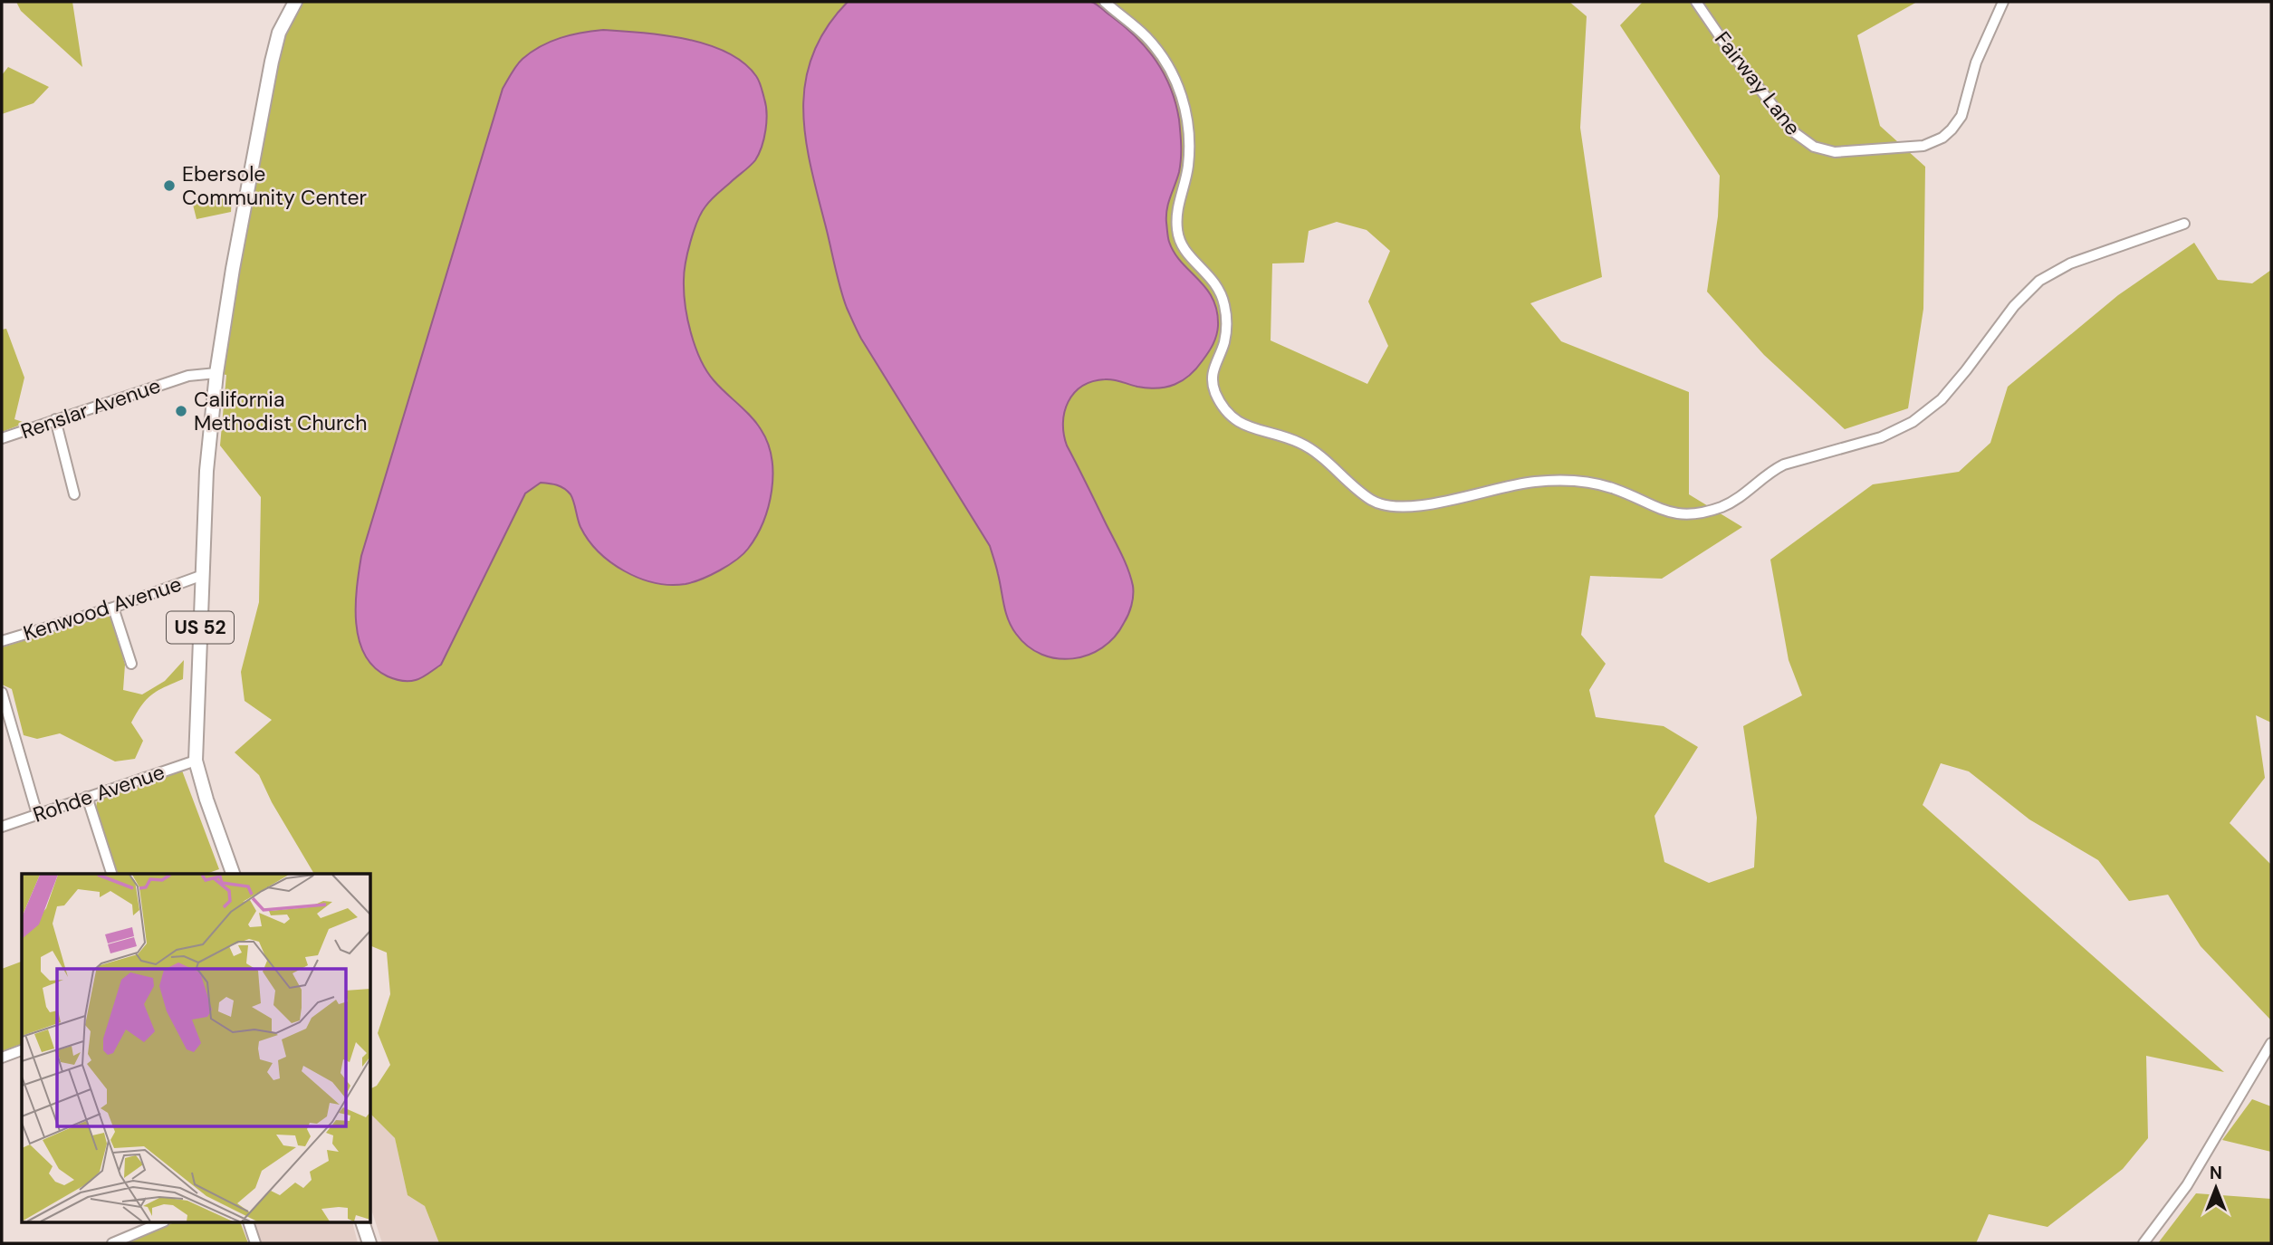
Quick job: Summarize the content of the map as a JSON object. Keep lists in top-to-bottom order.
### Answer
{
  "streets": {
    "main road": ["US 52"],
    "street": [
      "Fairway Lane",
      "Renslar Avenue",
      "Kenwood Avenue",
      "Rohde Avenue"
    ]
  },
  "crossings": [
    ["Renslar Avenue", "US 52"],
    ["Kenwood Avenue", "US 52"],
    ["US 52", "Rohde Avenue"]
  ],
  "places": ["Ebersole Community Center", "California Methodist Church"],
  "north": "top"
}
